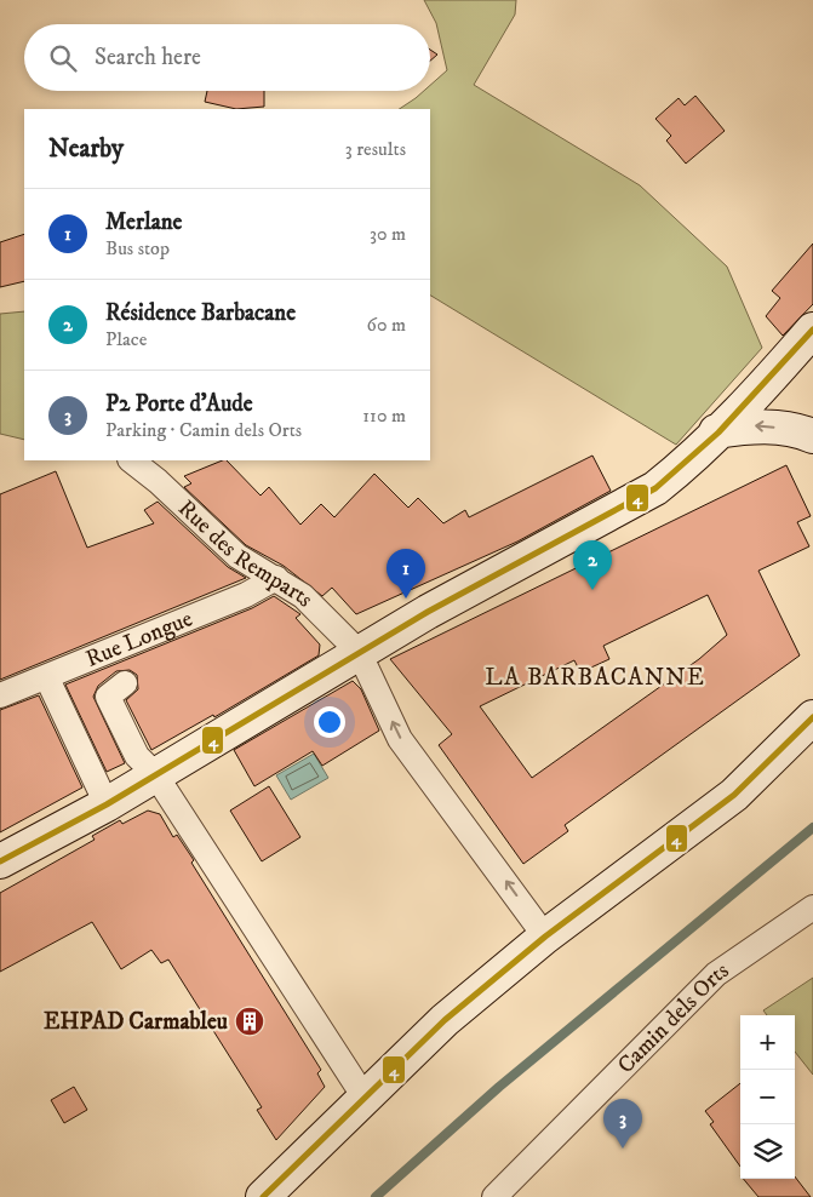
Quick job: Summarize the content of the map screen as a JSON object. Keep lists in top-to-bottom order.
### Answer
{
  "streets": {
    "street": ["Rue des Remparts", "Rue Longue", "Camin dels Orts"]
  },
  "crossings": [
    ["Rue des Remparts", "Rue Longue"]
  ],
  "one_way": ["Rue des Remparts"],
  "districts": ["LA BARBACANNE"],
  "places": {
    "building": ["EHPAD Carmableu"]
  },
  "lines": ["transit line 4"],
  "page": {
    "search": "Search here",
    "heading": ["Nearby", "3 results"],
    "list": [
      {
        "mark": "1",
        "name": "Merlane",
        "note": "Bus stop",
        "value": "30 m"
      },
      {
        "mark": "2",
        "name": "Résidence Barbacane",
        "note": "Place",
        "value": "60 m"
      },
      {
        "mark": "3",
        "name": "P2 Porte d'Aude",
        "note": "Parking · Camin dels Orts",
        "value": "110 m"
      }
    ],
    "pins": ["2", "1", "3"],
    "map_buttons": ["+", "−"]
  }
}
